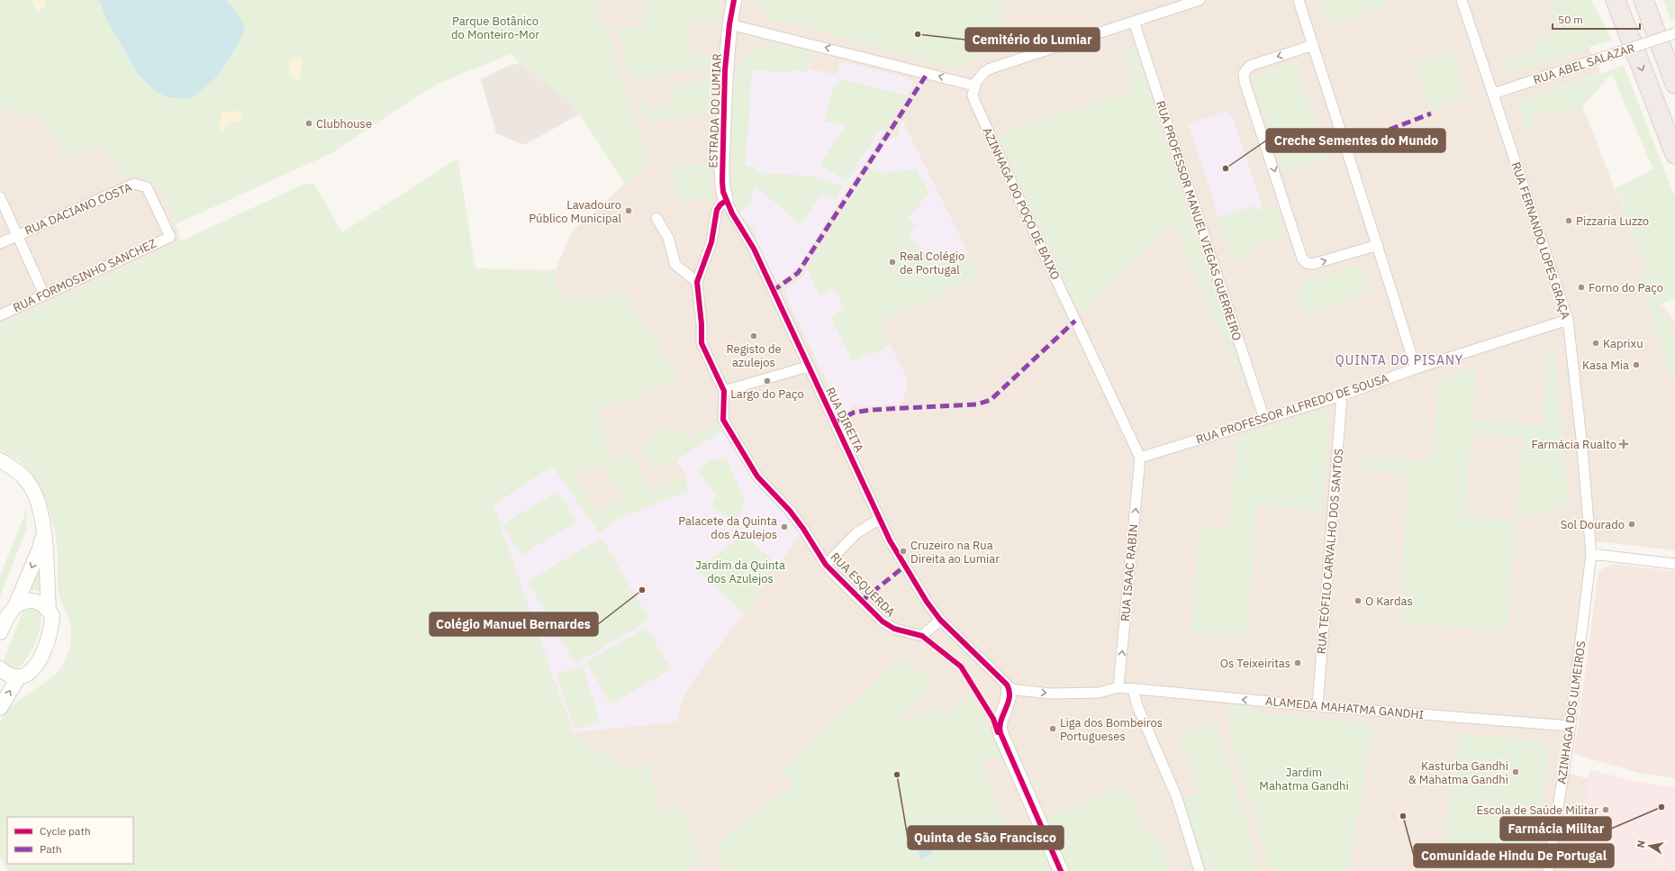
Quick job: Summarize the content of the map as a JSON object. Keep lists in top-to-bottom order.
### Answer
{
  "streets": {
    "street": [
      "RUA ABEL SALAZAR",
      "ESTRADA DO LUMIAR",
      "AZINHAGA DO POÇO DE BAIXO",
      "RUA DACIANO COSTA",
      "RUA PROFESSOR MANUEL VIEGAS GUERREIRO",
      "RUA FERNANDO LOPES GRAÇA",
      "RUA FORMOSINHO SANCHEZ",
      "RUA PROFESSOR ALFREDO DE SOUSA",
      "RUA DIREITA",
      "RUA TEÓFILO CARVALHO DOS SANTOS",
      "RUA ISAAC RABIN",
      "RUA ESQUERDA",
      "ALAMEDA MAHATMA GANDHI",
      "AZINHAGA DOS ULMEIROS"
    ]
  },
  "crossings": [
    ["RUA ABEL SALAZAR", "RUA FERNANDO LOPES GRAÇA"],
    ["ESTRADA DO LUMIAR", "RUA DIREITA"],
    ["ESTRADA DO LUMIAR", "RUA ESQUERDA"],
    ["AZINHAGA DO POÇO DE BAIXO", "RUA PROFESSOR ALFREDO DE SOUSA"],
    ["AZINHAGA DO POÇO DE BAIXO", "RUA ISAAC RABIN"],
    ["RUA DACIANO COSTA", "RUA FORMOSINHO SANCHEZ"],
    ["RUA PROFESSOR MANUEL VIEGAS GUERREIRO", "RUA PROFESSOR ALFREDO DE SOUSA"],
    ["RUA FERNANDO LOPES GRAÇA", "RUA PROFESSOR ALFREDO DE SOUSA"],
    ["RUA FERNANDO LOPES GRAÇA", "AZINHAGA DOS ULMEIROS"],
    ["RUA PROFESSOR ALFREDO DE SOUSA", "RUA TEÓFILO CARVALHO DOS SANTOS"],
    ["RUA PROFESSOR ALFREDO DE SOUSA", "RUA ISAAC RABIN"],
    ["RUA DIREITA", "RUA ESQUERDA"],
    ["RUA TEÓFILO CARVALHO DOS SANTOS", "ALAMEDA MAHATMA GANDHI"],
    ["RUA ISAAC RABIN", "ALAMEDA MAHATMA GANDHI"],
    ["ALAMEDA MAHATMA GANDHI", "AZINHAGA DOS ULMEIROS"]
  ],
  "one_way": ["RUA ISAAC RABIN", "ALAMEDA MAHATMA GANDHI"],
  "districts": ["QUINTA DO PISANY"],
  "parks": ["Parque Botânico do Monteiro-Mor", "Jardim da Quinta dos Azulejos", "Jardim Mahatma Gandhi"],
  "places": {
    "other": [
      "Cemitério do Lumiar",
      "Clubhouse",
      "Creche Sementes do Mundo",
      "Lavadouro Público Municipal",
      "Pizzaria Luzzo",
      "Real Colégio de Portugal",
      "Forno do Paço",
      "Registo de azulejos",
      "Kaprixu",
      "Kasa Mia",
      "Largo do Paço",
      "Sol Dourado",
      "Palacete da Quinta dos Azulejos",
      "Cruzeiro na Rua Direita ao Lumiar",
      "Colégio Manuel Bernardes",
      "O Kardas",
      "Os Teixeiritas",
      "Liga dos Bombeiros Portugueses",
      "Kasturba Gandhi & Mahatma Gandhi",
      "Quinta de São Francisco",
      "Farmácia Militar",
      "Escola de Saúde Militar",
      "Comunidade Hindu De Portugal"
    ],
    "health": ["Farmácia Rualto"]
  },
  "legend": ["Cycle path", "Path"],
  "scale_bar": "50 m",
  "north": "left"
}
